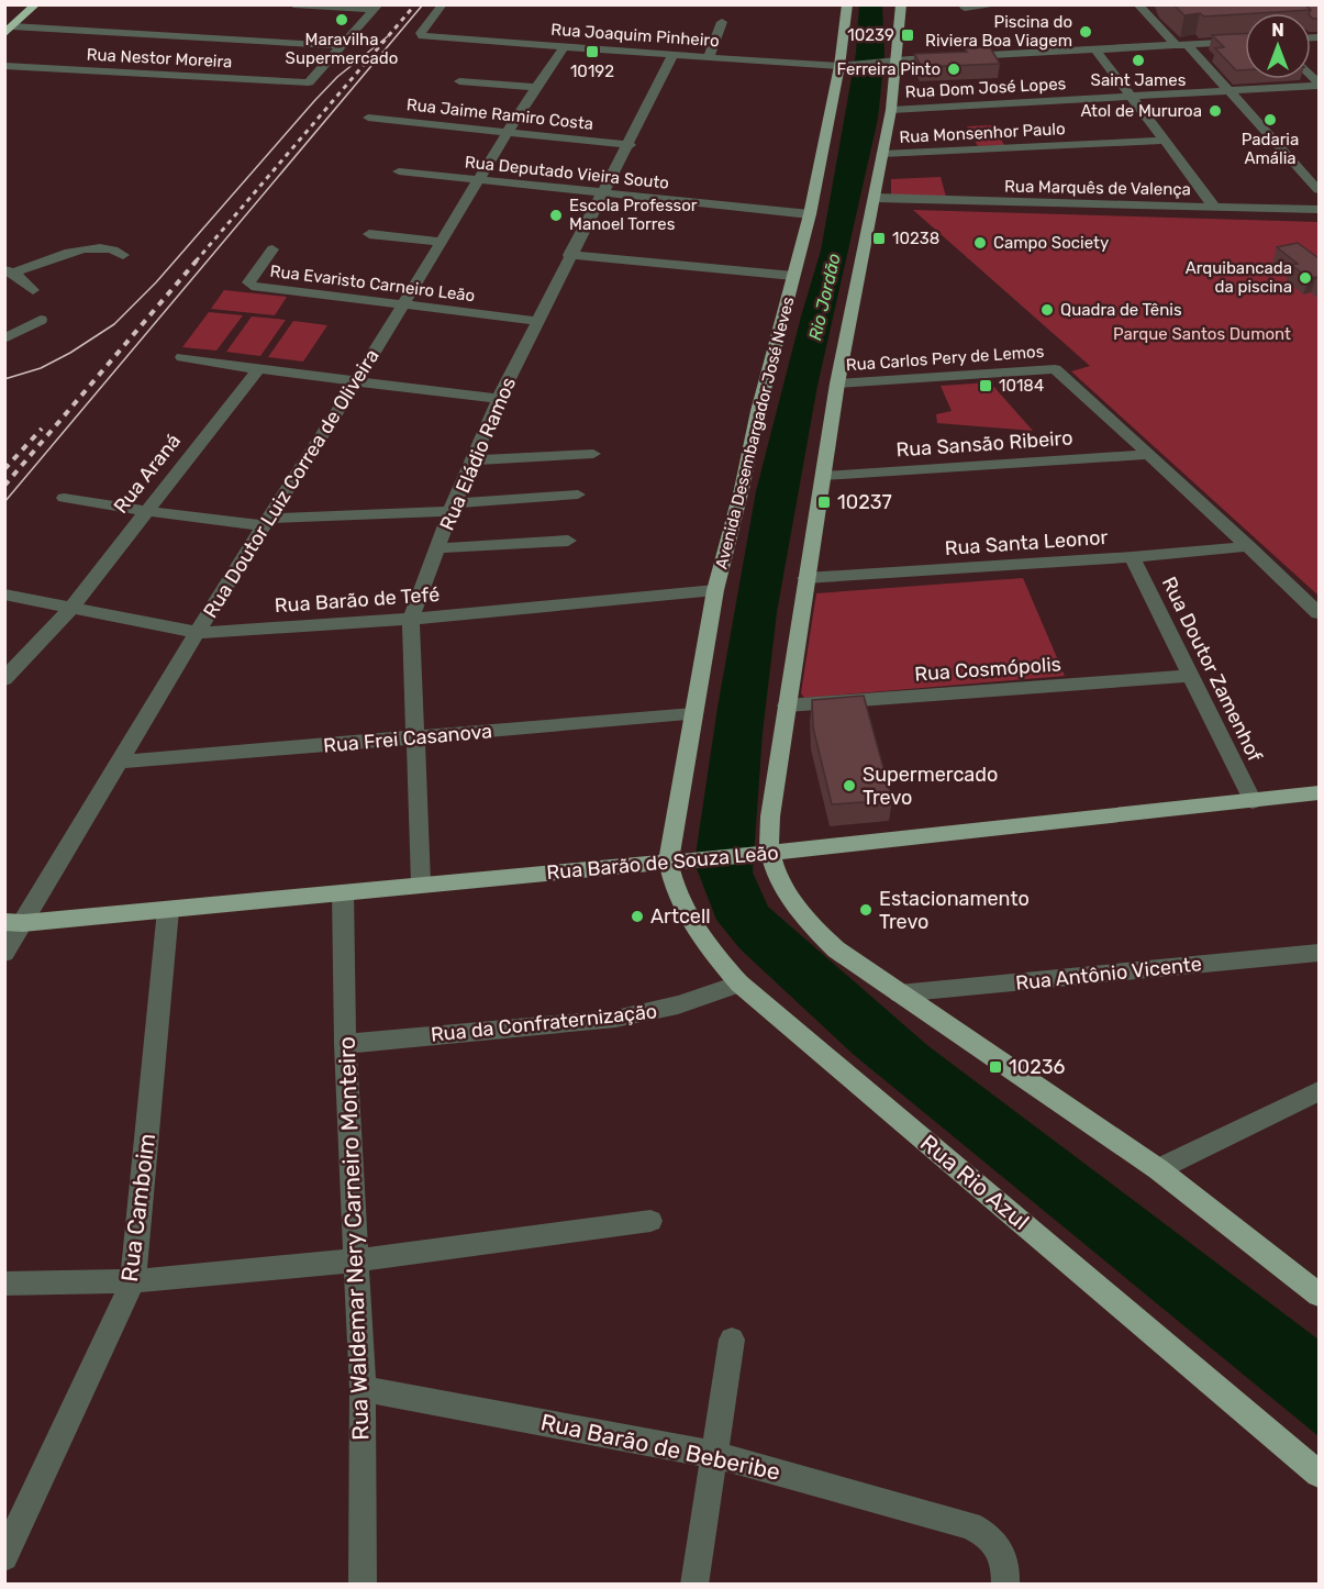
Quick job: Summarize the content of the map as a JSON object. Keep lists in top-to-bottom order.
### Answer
{
  "streets": {
    "main road": ["Avenida Desembargador José Neves", "Rua Barão de Souza Leão", "Rua Rio Azul"],
    "street": [
      "Rua Joaquim Pinheiro",
      "Rua Nestor Moreira",
      "Rua Dom José Lopes",
      "Rua Jaime Ramiro Costa",
      "Rua Monsenhor Paulo",
      "Rua Deputado Vieira Souto",
      "Rua Marquês de Valença",
      "Rua Evaristo Carneiro Leão",
      "Rua Carlos Pery de Lemos",
      "Rua Sansão Ribeiro",
      "Rua Eládio Ramos",
      "Rua Araná",
      "Rua Doutor Luiz Correa de Oliveira",
      "Rua Santa Leonor",
      "Rua Barão de Tefé",
      "Rua Cosmópolis",
      "Rua Doutor Zamenhof",
      "Rua Frei Casanova",
      "Rua Antônio Vicente",
      "Rua da Confraternização",
      "Rua Camboim",
      "Rua Waldemar Nery Carneiro Monteiro",
      "Rua Barão de Beberibe"
    ]
  },
  "crossings": [
    ["Rua Joaquim Pinheiro", "Avenida Desembargador José Neves"],
    ["Rua Joaquim Pinheiro", "Rua Eládio Ramos"],
    ["Rua Joaquim Pinheiro", "Rua Doutor Luiz Correa de Oliveira"],
    ["Rua Jaime Ramiro Costa", "Rua Eládio Ramos"],
    ["Rua Jaime Ramiro Costa", "Rua Doutor Luiz Correa de Oliveira"],
    ["Rua Deputado Vieira Souto", "Avenida Desembargador José Neves"],
    ["Rua Deputado Vieira Souto", "Rua Eládio Ramos"],
    ["Rua Deputado Vieira Souto", "Rua Doutor Luiz Correa de Oliveira"],
    ["Rua Evaristo Carneiro Leão", "Rua Eládio Ramos"],
    ["Rua Evaristo Carneiro Leão", "Rua Doutor Luiz Correa de Oliveira"],
    ["Rua Carlos Pery de Lemos", "Rua Sansão Ribeiro"],
    ["Avenida Desembargador José Neves", "Rua Barão de Tefé"],
    ["Avenida Desembargador José Neves", "Rua Frei Casanova"],
    ["Avenida Desembargador José Neves", "Rua Barão de Souza Leão"],
    ["Avenida Desembargador José Neves", "Rua Rio Azul"],
    ["Rua Eládio Ramos", "Rua Barão de Tefé"],
    ["Rua Eládio Ramos", "Rua Frei Casanova"],
    ["Rua Eládio Ramos", "Rua Barão de Souza Leão"],
    ["Rua Araná", "Rua Barão de Tefé"],
    ["Rua Doutor Luiz Correa de Oliveira", "Rua Barão de Tefé"],
    ["Rua Doutor Luiz Correa de Oliveira", "Rua Frei Casanova"],
    ["Rua Doutor Luiz Correa de Oliveira", "Rua Barão de Souza Leão"],
    ["Rua Santa Leonor", "Rua Doutor Zamenhof"],
    ["Rua Cosmópolis", "Rua Doutor Zamenhof"],
    ["Rua Doutor Zamenhof", "Rua Barão de Souza Leão"],
    ["Rua Barão de Souza Leão", "Rua Rio Azul"],
    ["Rua Barão de Souza Leão", "Rua Camboim"],
    ["Rua Barão de Souza Leão", "Rua Waldemar Nery Carneiro Monteiro"],
    ["Rua da Confraternização", "Rua Rio Azul"],
    ["Rua da Confraternização", "Rua Waldemar Nery Carneiro Monteiro"],
    ["Rua Waldemar Nery Carneiro Monteiro", "Rua Barão de Beberibe"]
  ],
  "water": ["Rio Jordão"],
  "parks": ["Parque Santos Dumont"],
  "places": {
    "other": [
      "Maravilha Supermercado",
      "Piscina do Riviera Boa Viagem",
      "Saint James",
      "Ferreira Pinto",
      "Atol de Mururoa",
      "Padaria Amália",
      "Escola Professor Manoel Torres",
      "Campo Society",
      "Arquibancada da piscina",
      "Quadra de Tênis",
      "Supermercado Trevo",
      "Estacionamento Trevo",
      "Artcell"
    ],
    "transit": [
      "10239",
      "10192",
      "10238",
      "10184",
      "10237",
      "10236"
    ]
  },
  "north": "top"
}
